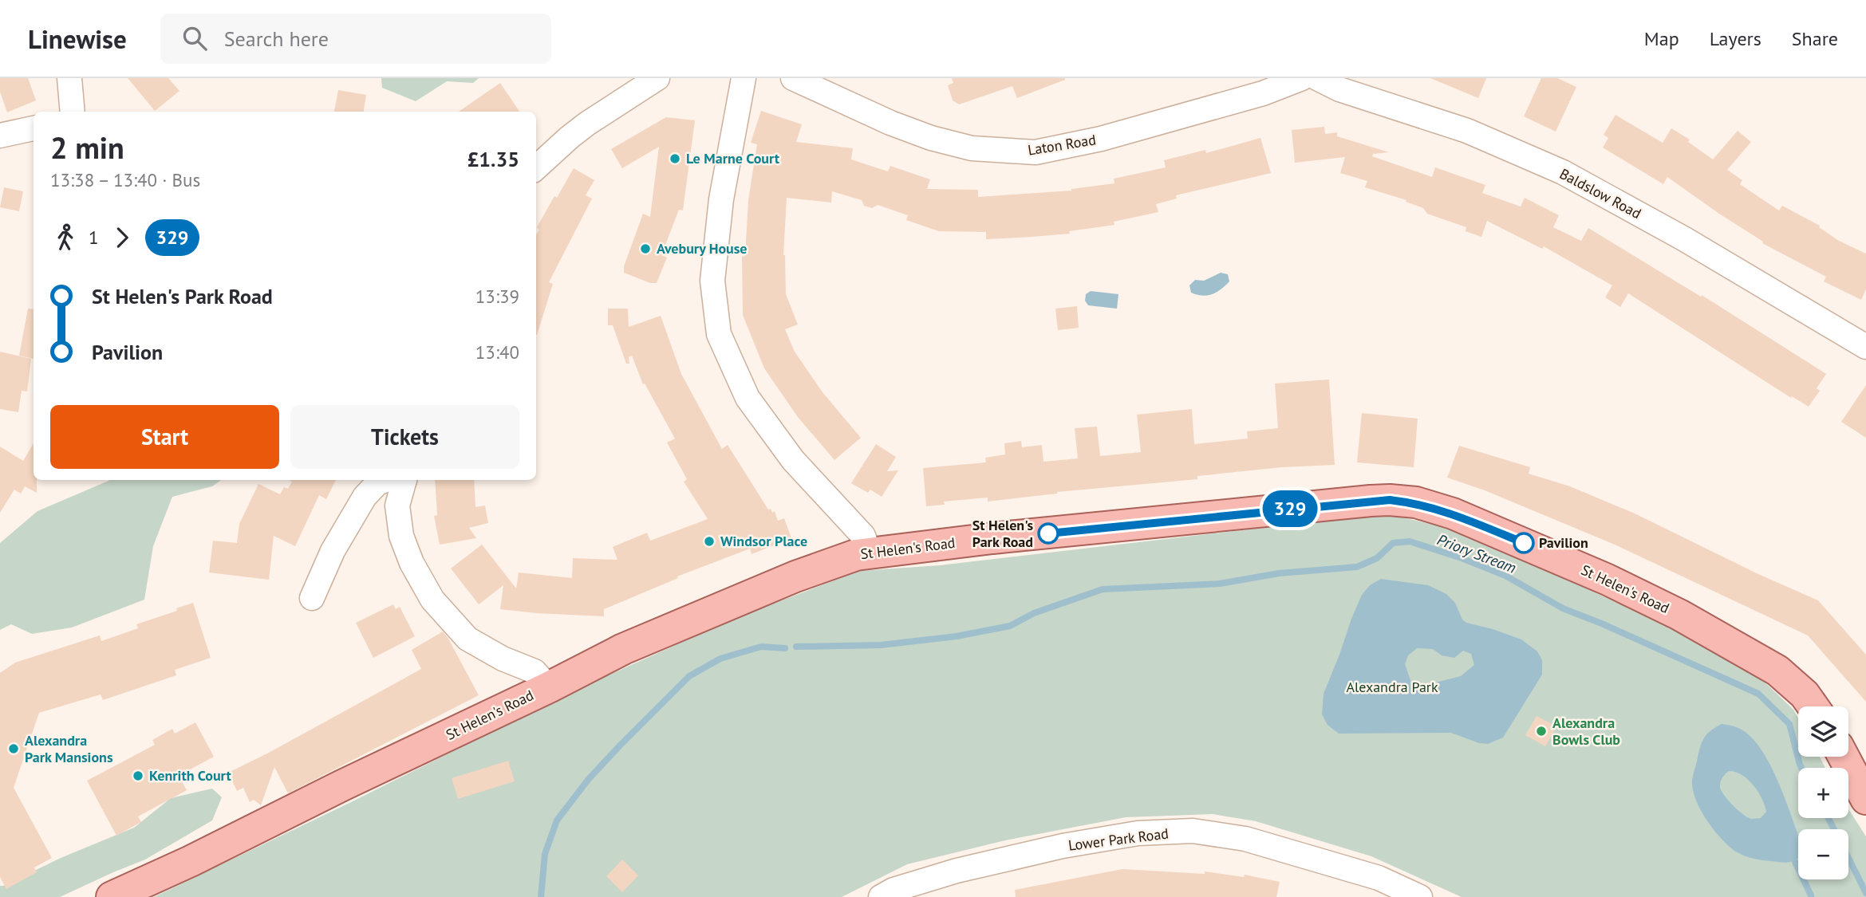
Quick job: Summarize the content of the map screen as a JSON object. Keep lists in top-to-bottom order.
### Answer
{
  "streets": {
    "main road": ["St Helen's Road"],
    "street": ["Laton Road", "Baldslow Road", "Lower Park Road"]
  },
  "water": ["Priory Stream"],
  "parks": ["Alexandra Park"],
  "places": [
    "Le Marne Court",
    "Avebury House",
    "St Helen's Park Road",
    "Windsor Place",
    "Pavilion",
    "Alexandra Bowls Club",
    "Alexandra Park Mansions",
    "Kenrith Court"
  ],
  "lines": ["bus line 329"],
  "page": {
    "header": "Linewise",
    "search": "Search here",
    "nav": ["Map", "Layers", "Share"],
    "on_map": "329",
    "heading": ["2 min", "13:38 – 13:40 · Bus", "£1.35"],
    "legs": ["1", "329"],
    "list": [
      {
        "name": "St Helen's Park Road",
        "value": "13:39"
      },
      {
        "name": "Pavilion",
        "value": "13:40"
      }
    ],
    "buttons": ["Start", "Tickets"],
    "map_buttons": ["+", "−"]
  }
}
